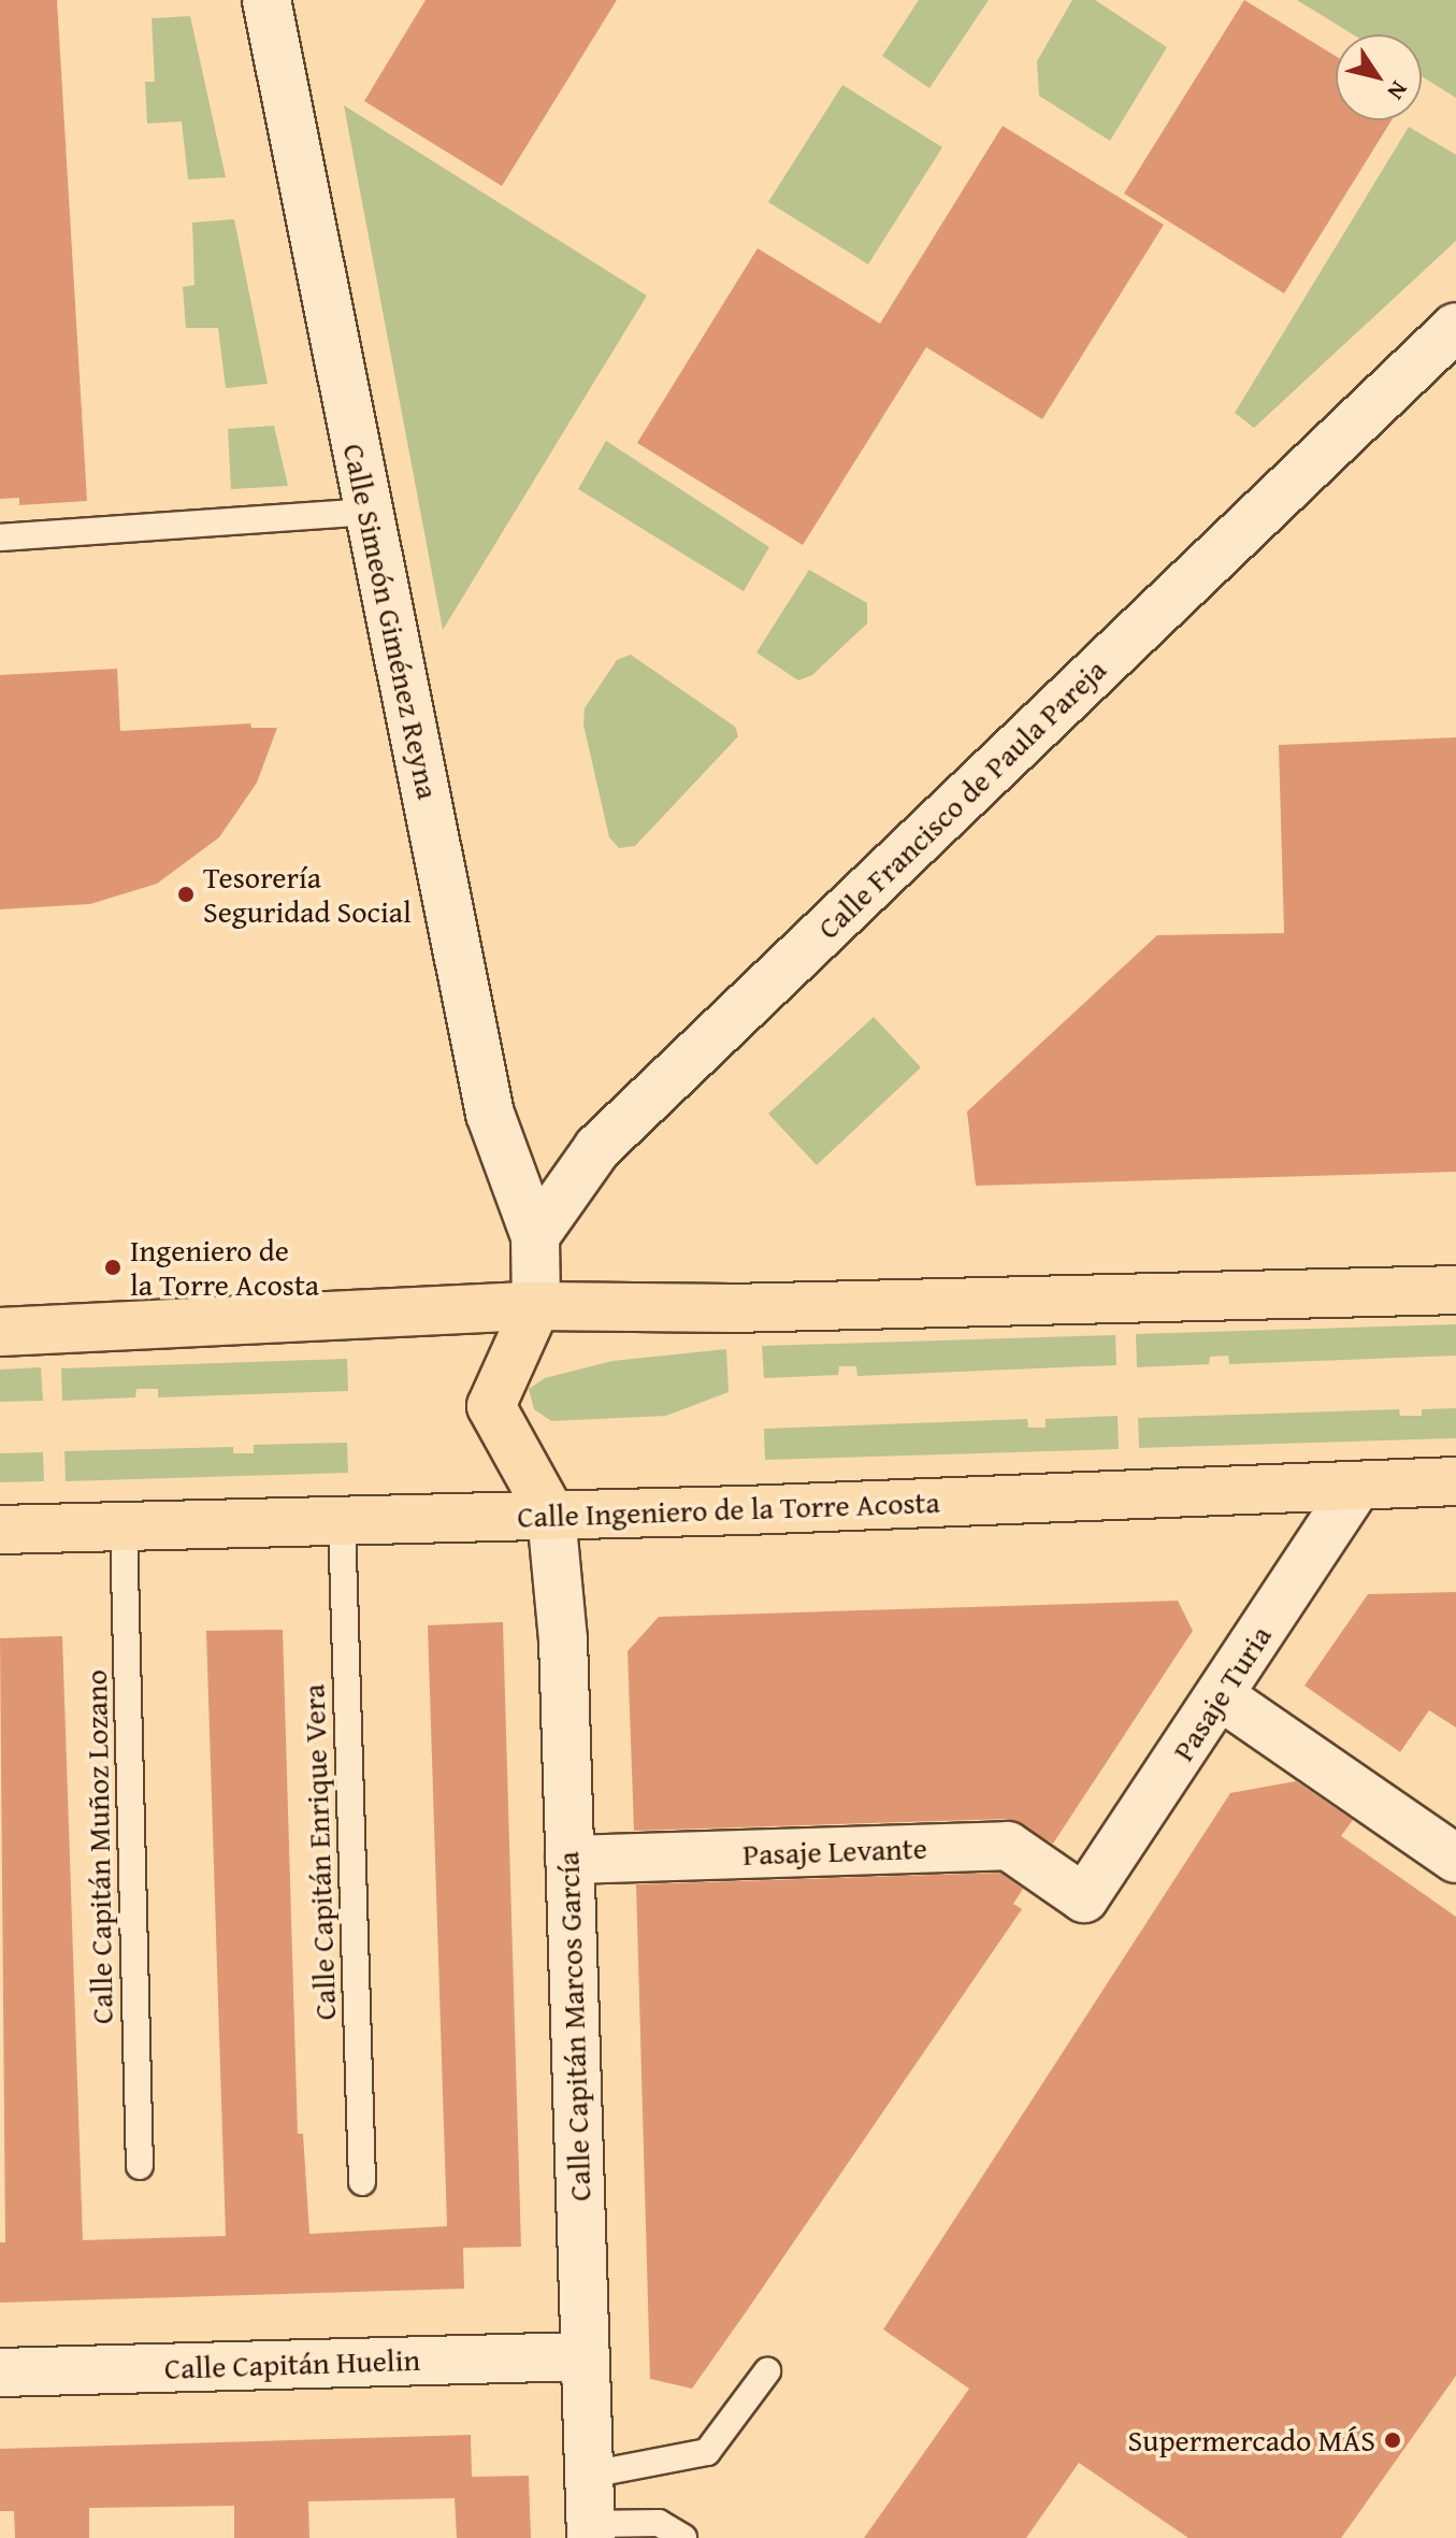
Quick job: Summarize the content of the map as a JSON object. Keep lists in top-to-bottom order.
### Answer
{
  "streets": {
    "main road": ["Calle Ingeniero de la Torre Acosta"],
    "street": [
      "Calle Simeón Giménez Reyna",
      "Calle Francisco de Paula Pareja",
      "Pasaje Turia",
      "Pasaje Levante",
      "Calle Capitán Marcos García",
      "Calle Capitán Huelin"
    ],
    "lane": ["Calle Capitán Muñoz Lozano", "Calle Capitán Enrique Vera"]
  },
  "crossings": [
    ["Calle Simeón Giménez Reyna", "Calle Francisco de Paula Pareja"],
    ["Calle Ingeniero de la Torre Acosta", "Pasaje Turia"],
    ["Calle Ingeniero de la Torre Acosta", "Calle Capitán Muñoz Lozano"],
    ["Calle Ingeniero de la Torre Acosta", "Calle Capitán Enrique Vera"],
    ["Calle Ingeniero de la Torre Acosta", "Calle Capitán Marcos García"],
    ["Pasaje Turia", "Pasaje Levante"],
    ["Pasaje Levante", "Calle Capitán Marcos García"],
    ["Calle Capitán Marcos García", "Calle Capitán Huelin"]
  ],
  "places": ["Tesorería Seguridad Social", "Ingeniero de la Torre Acosta", "Supermercado MÁS"],
  "north": "bottom right"
}
